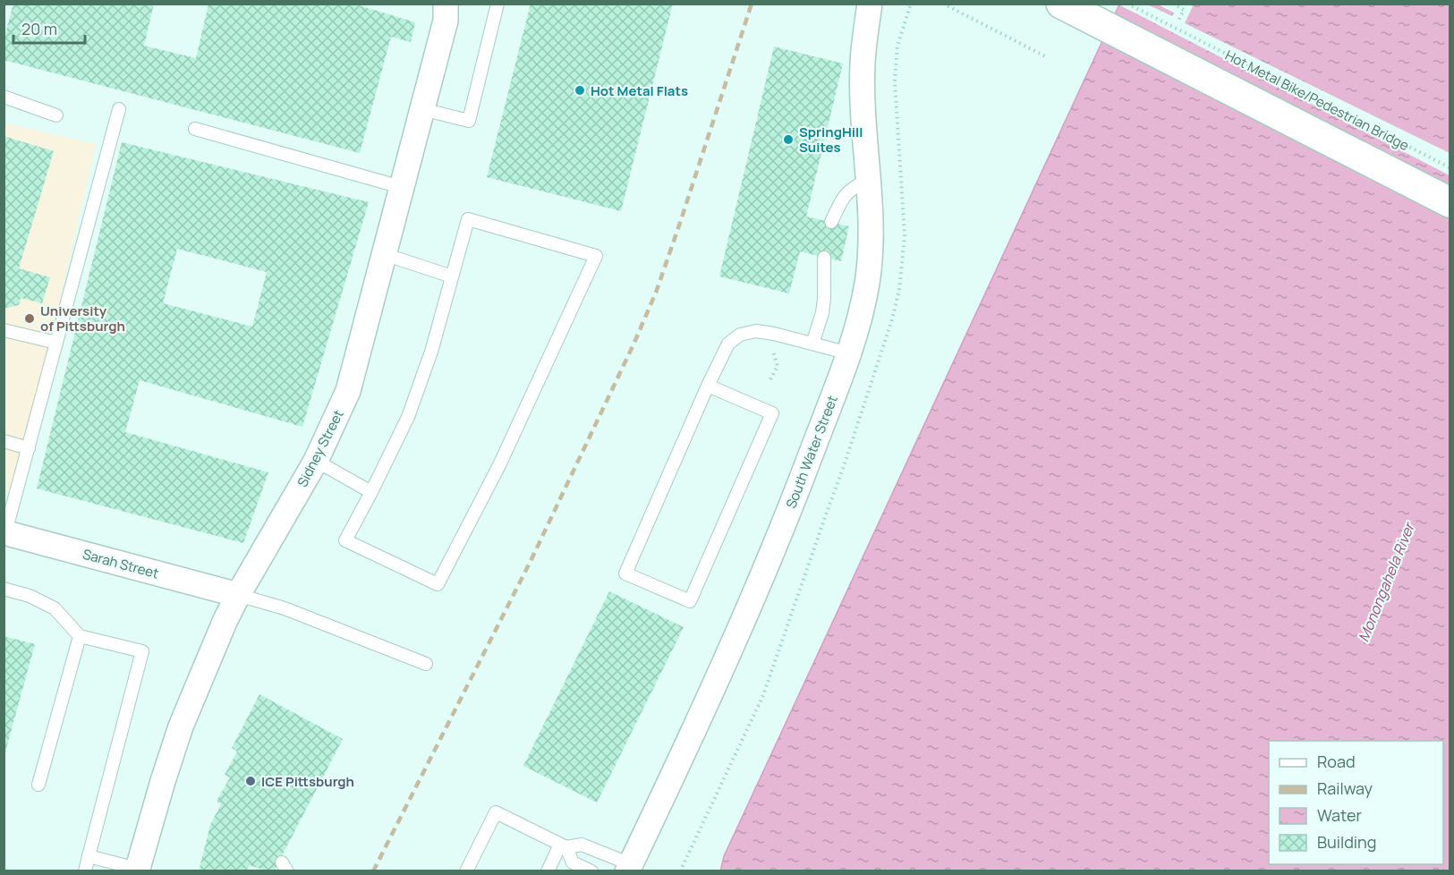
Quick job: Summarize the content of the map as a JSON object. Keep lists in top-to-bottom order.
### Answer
{
  "streets": {
    "street": ["Sidney Street", "South Water Street", "Sarah Street"],
    "path": ["Hot Metal Bike/Pedestrian Bridge"]
  },
  "crossings": [
    ["Sidney Street", "Sarah Street"]
  ],
  "water": ["Monongahela River"],
  "places": [
    "Hot Metal Flats",
    "SpringHill Suites",
    "University of Pittsburgh",
    "ICE Pittsburgh"
  ],
  "legend": [
    "Road",
    "Railway",
    "Water",
    "Building"
  ],
  "scale_bar": "20 m"
}
